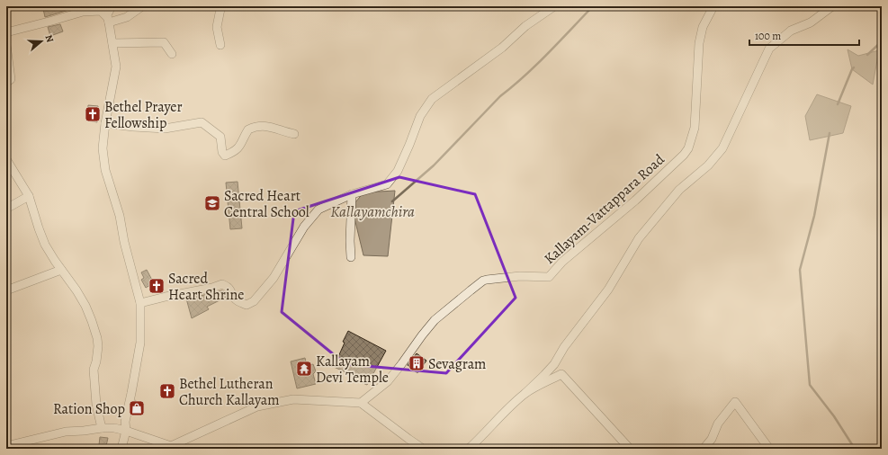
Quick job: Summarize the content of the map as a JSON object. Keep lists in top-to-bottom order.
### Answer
{
  "streets": {
    "street": ["Kallayam-Vattappara Road"]
  },
  "water": ["Kallayamchira"],
  "places": {
    "church": ["Bethel Prayer Fellowship", "Sacred Heart Shrine", "Bethel Lutheran Church Kallayam"],
    "school or university": ["Sacred Heart Central School"],
    "building": ["Sevagram"],
    "temple": ["Kallayam Devi Temple"],
    "shop": ["Ration Shop"]
  },
  "scale_bar": "100 m",
  "north": "right"
}
